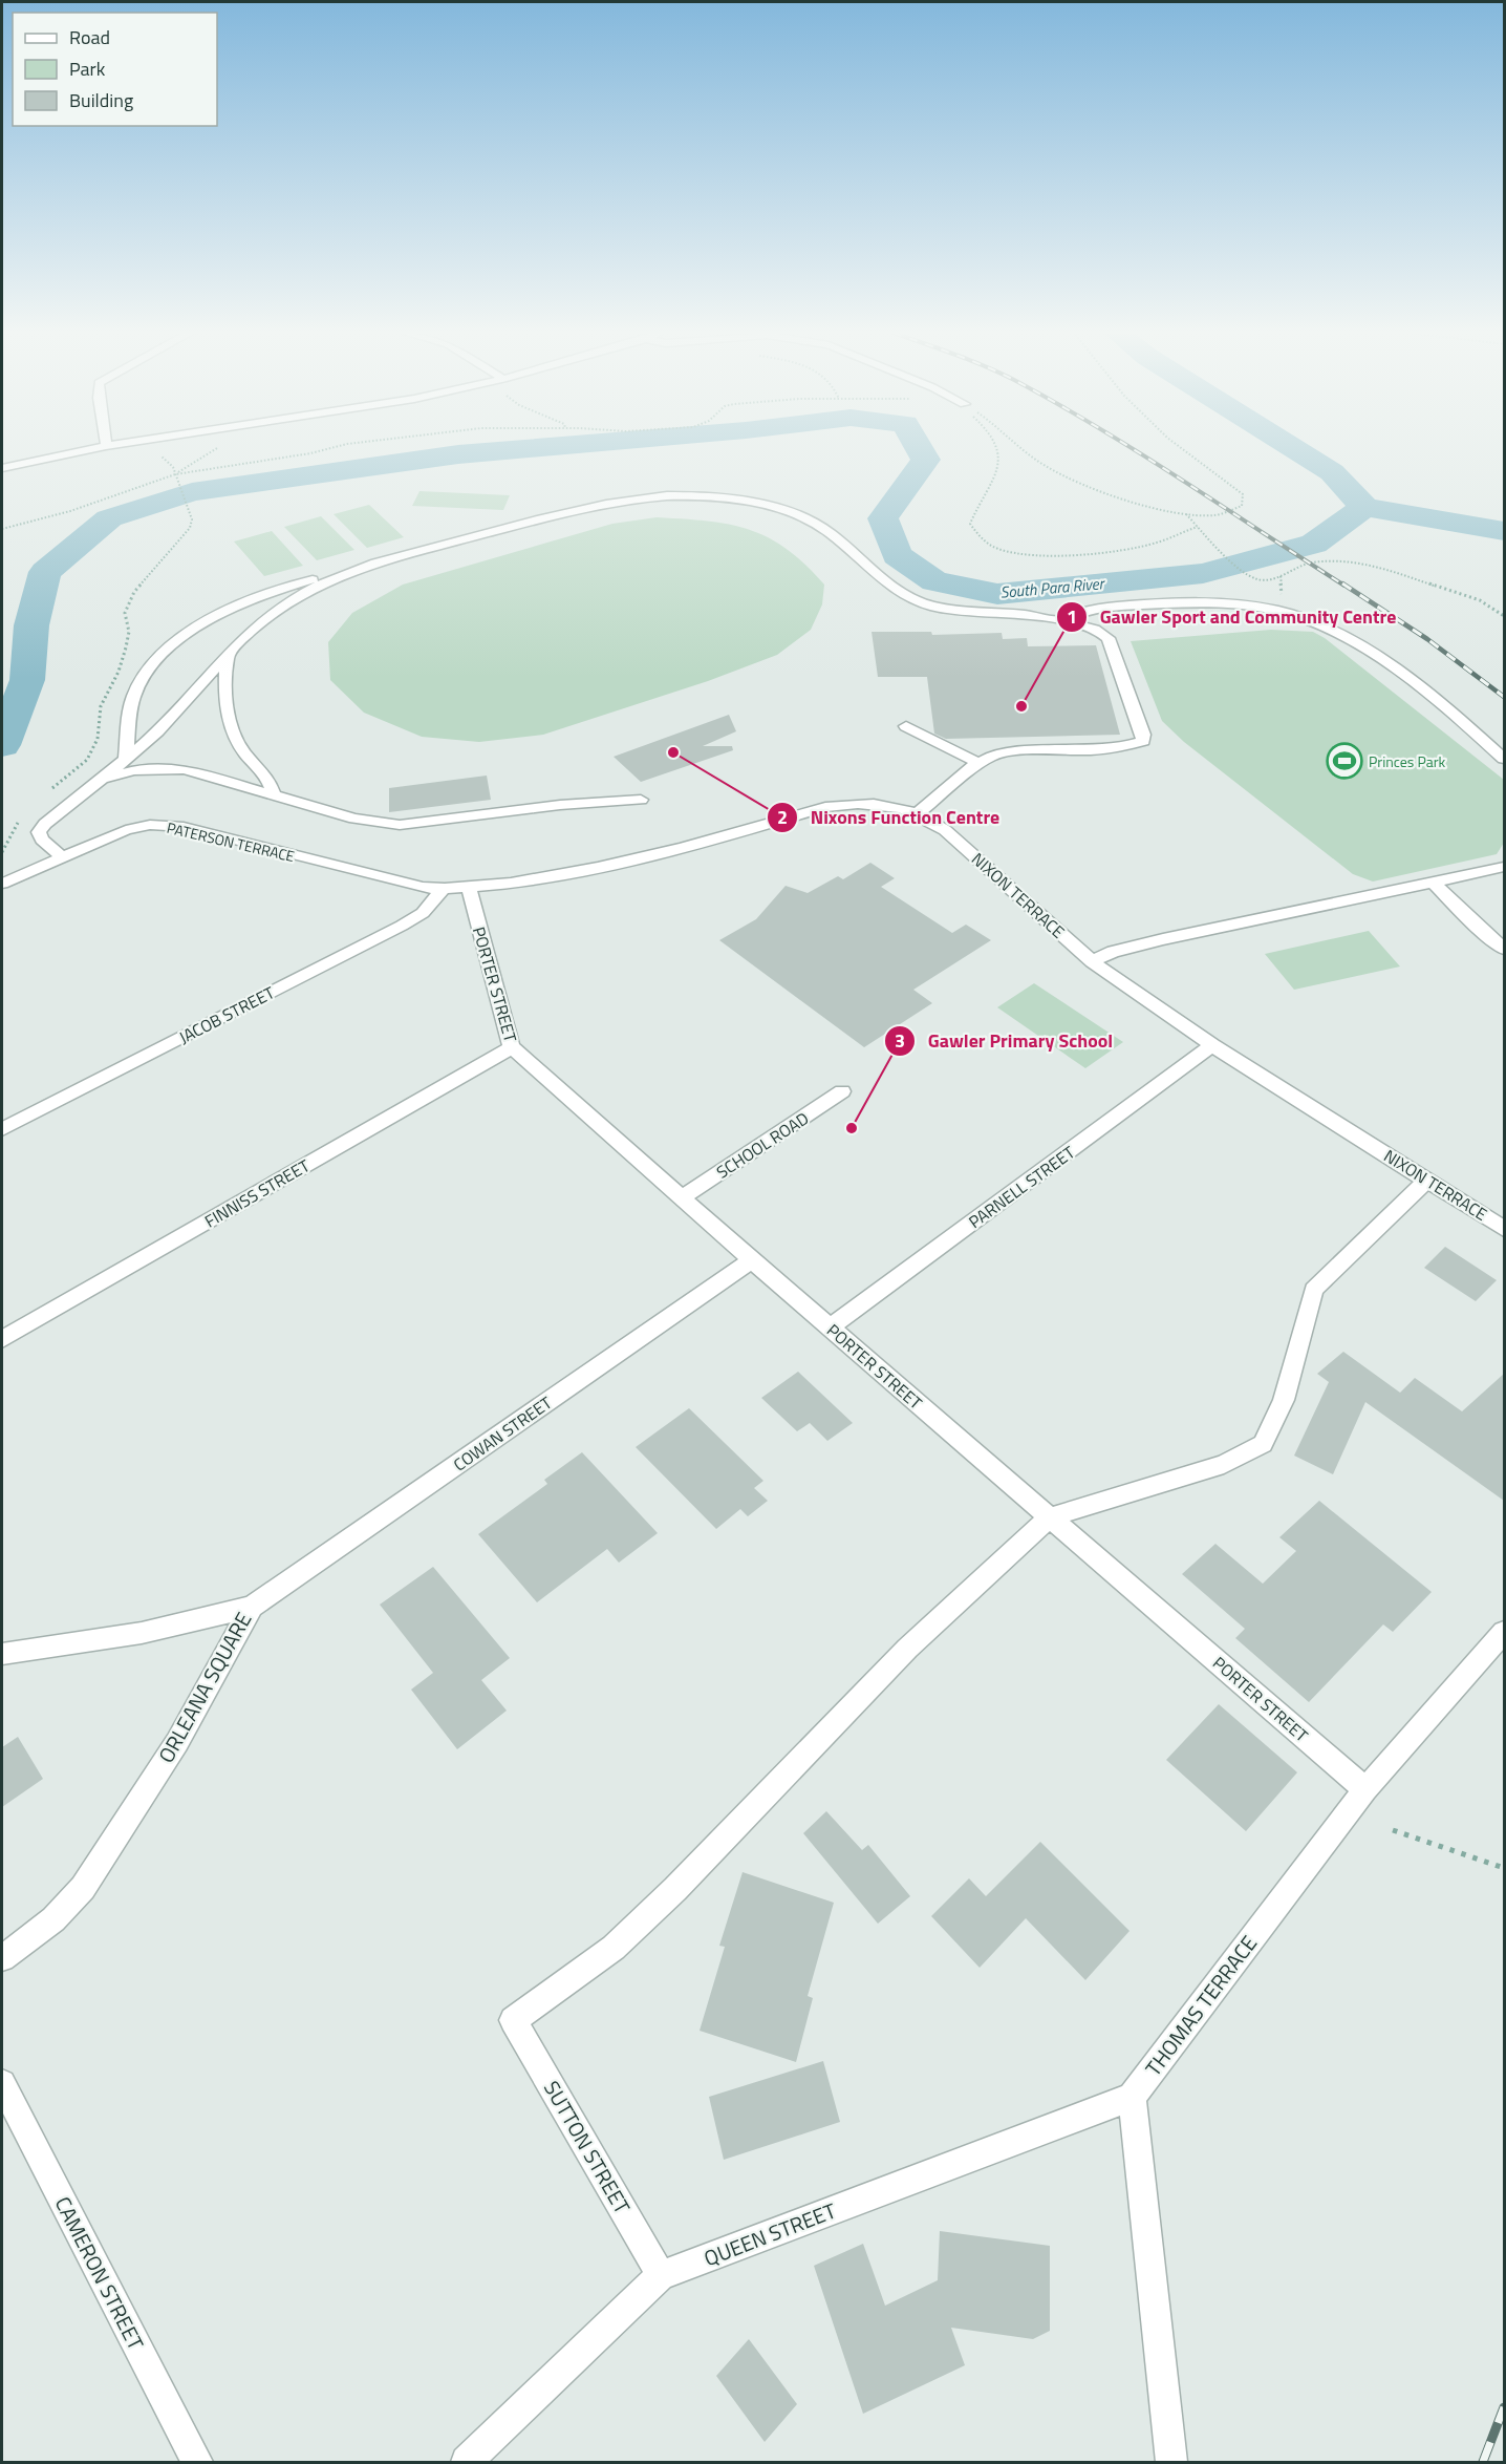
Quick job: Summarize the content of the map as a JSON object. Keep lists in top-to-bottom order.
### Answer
{
  "streets": {
    "street": [
      "PATERSON TERRACE",
      "NIXON TERRACE",
      "PORTER STREET",
      "JACOB STREET",
      "SCHOOL ROAD",
      "PARNELL STREET",
      "FINNISS STREET",
      "COWAN STREET",
      "ORLEANA SQUARE",
      "THOMAS TERRACE",
      "SUTTON STREET",
      "QUEEN STREET",
      "CAMERON STREET"
    ]
  },
  "crossings": [
    ["PATERSON TERRACE", "NIXON TERRACE"],
    ["PATERSON TERRACE", "PORTER STREET"],
    ["PATERSON TERRACE", "JACOB STREET"],
    ["NIXON TERRACE", "PORTER STREET"],
    ["NIXON TERRACE", "PARNELL STREET"],
    ["PORTER STREET", "SCHOOL ROAD"],
    ["PORTER STREET", "PARNELL STREET"],
    ["PORTER STREET", "FINNISS STREET"],
    ["PORTER STREET", "COWAN STREET"],
    ["PORTER STREET", "THOMAS TERRACE"],
    ["PORTER STREET", "SUTTON STREET"],
    ["COWAN STREET", "ORLEANA SQUARE"],
    ["THOMAS TERRACE", "QUEEN STREET"],
    ["SUTTON STREET", "QUEEN STREET"]
  ],
  "water": ["South Para River"],
  "places": {
    "other": ["Gawler Sport and Community Centre", "Nixons Function Centre", "Gawler Primary School"],
    "sports": ["Princes Park"]
  },
  "legend": ["Road", "Park", "Building"]
}
